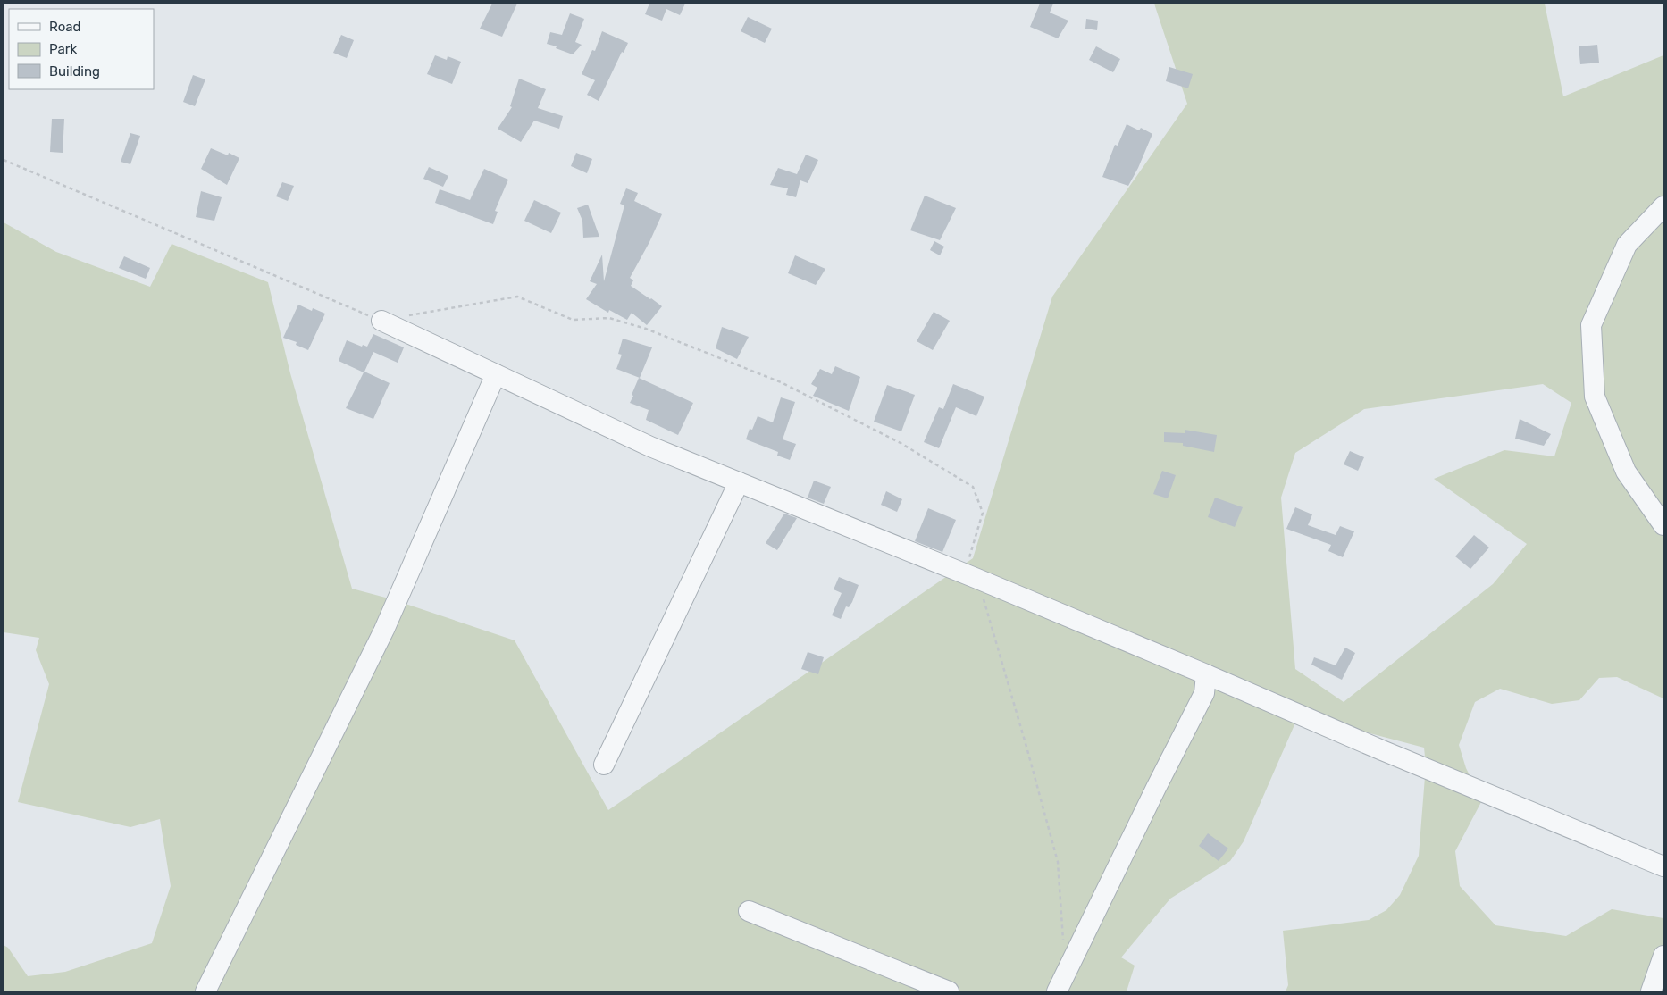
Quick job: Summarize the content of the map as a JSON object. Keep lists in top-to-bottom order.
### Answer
{
  "legend": ["Road", "Park", "Building"]
}
